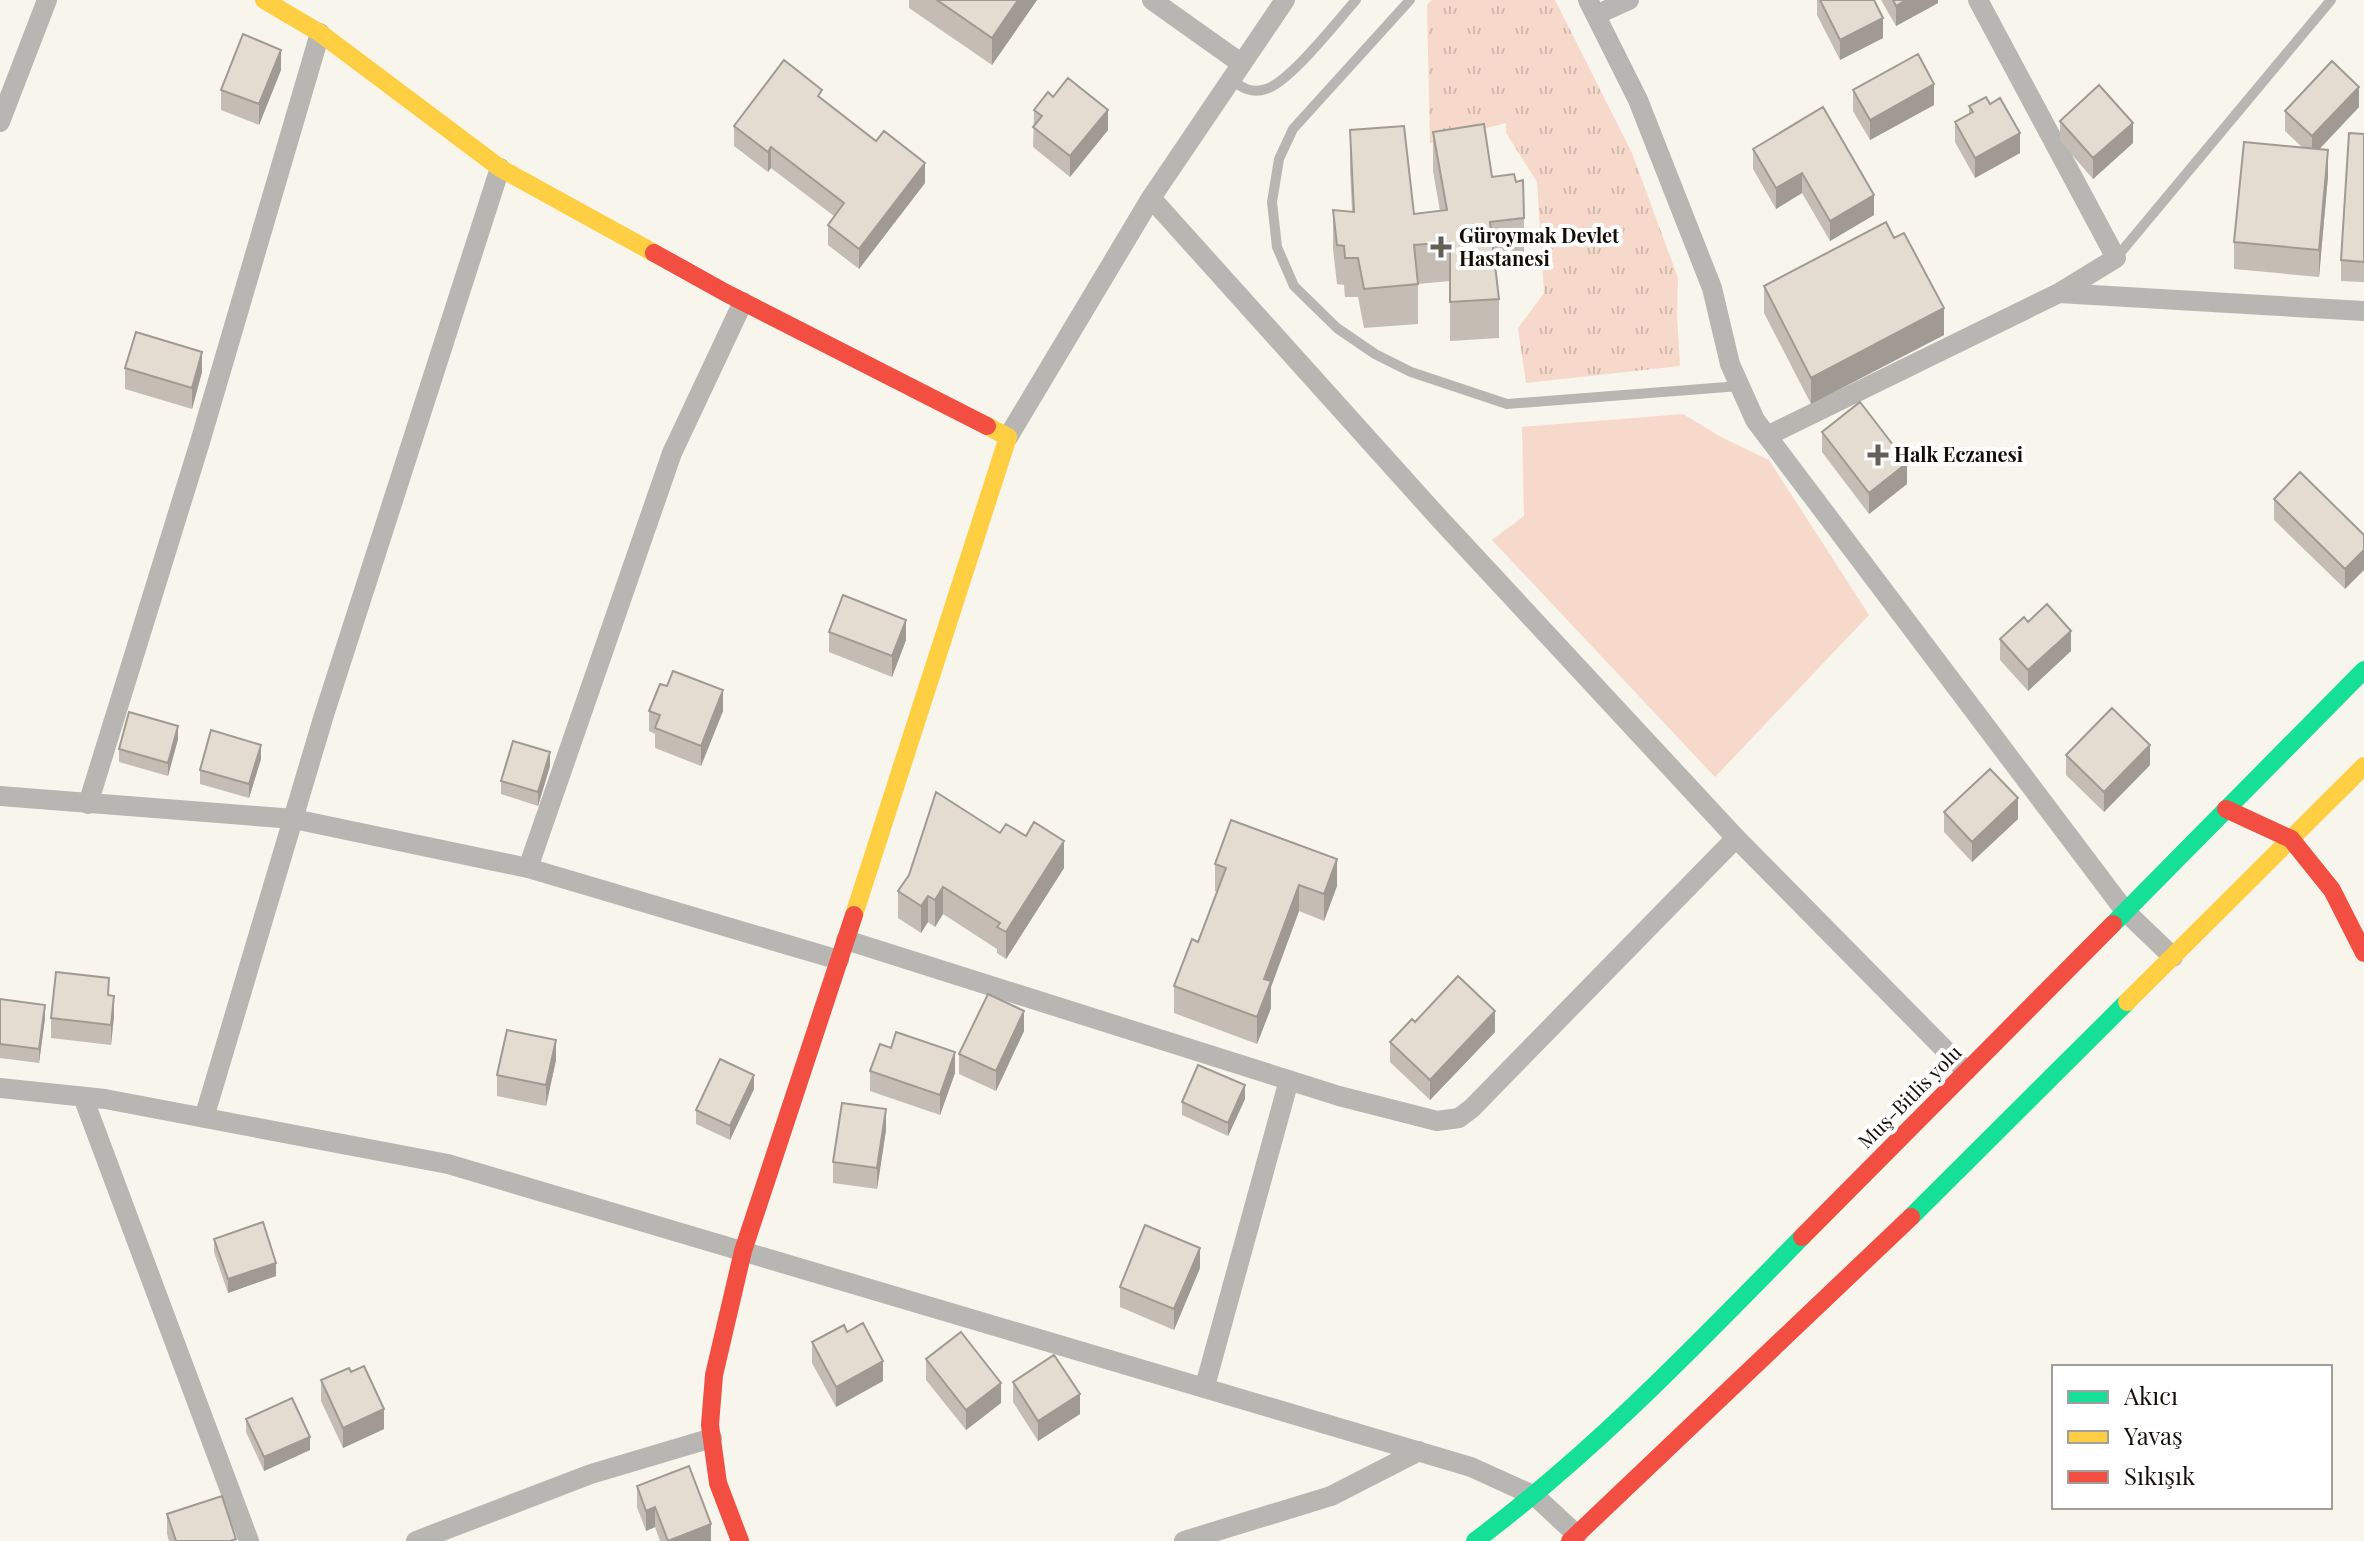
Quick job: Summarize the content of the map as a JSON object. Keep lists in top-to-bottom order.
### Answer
{
  "streets": {
    "main road": ["Muş-Bitlis yolu"]
  },
  "places": {
    "health": ["Güroymak Devlet Hastanesi", "Halk Eczanesi"]
  },
  "legend": ["Akıcı", "Yavaş", "Sıkışık"]
}
